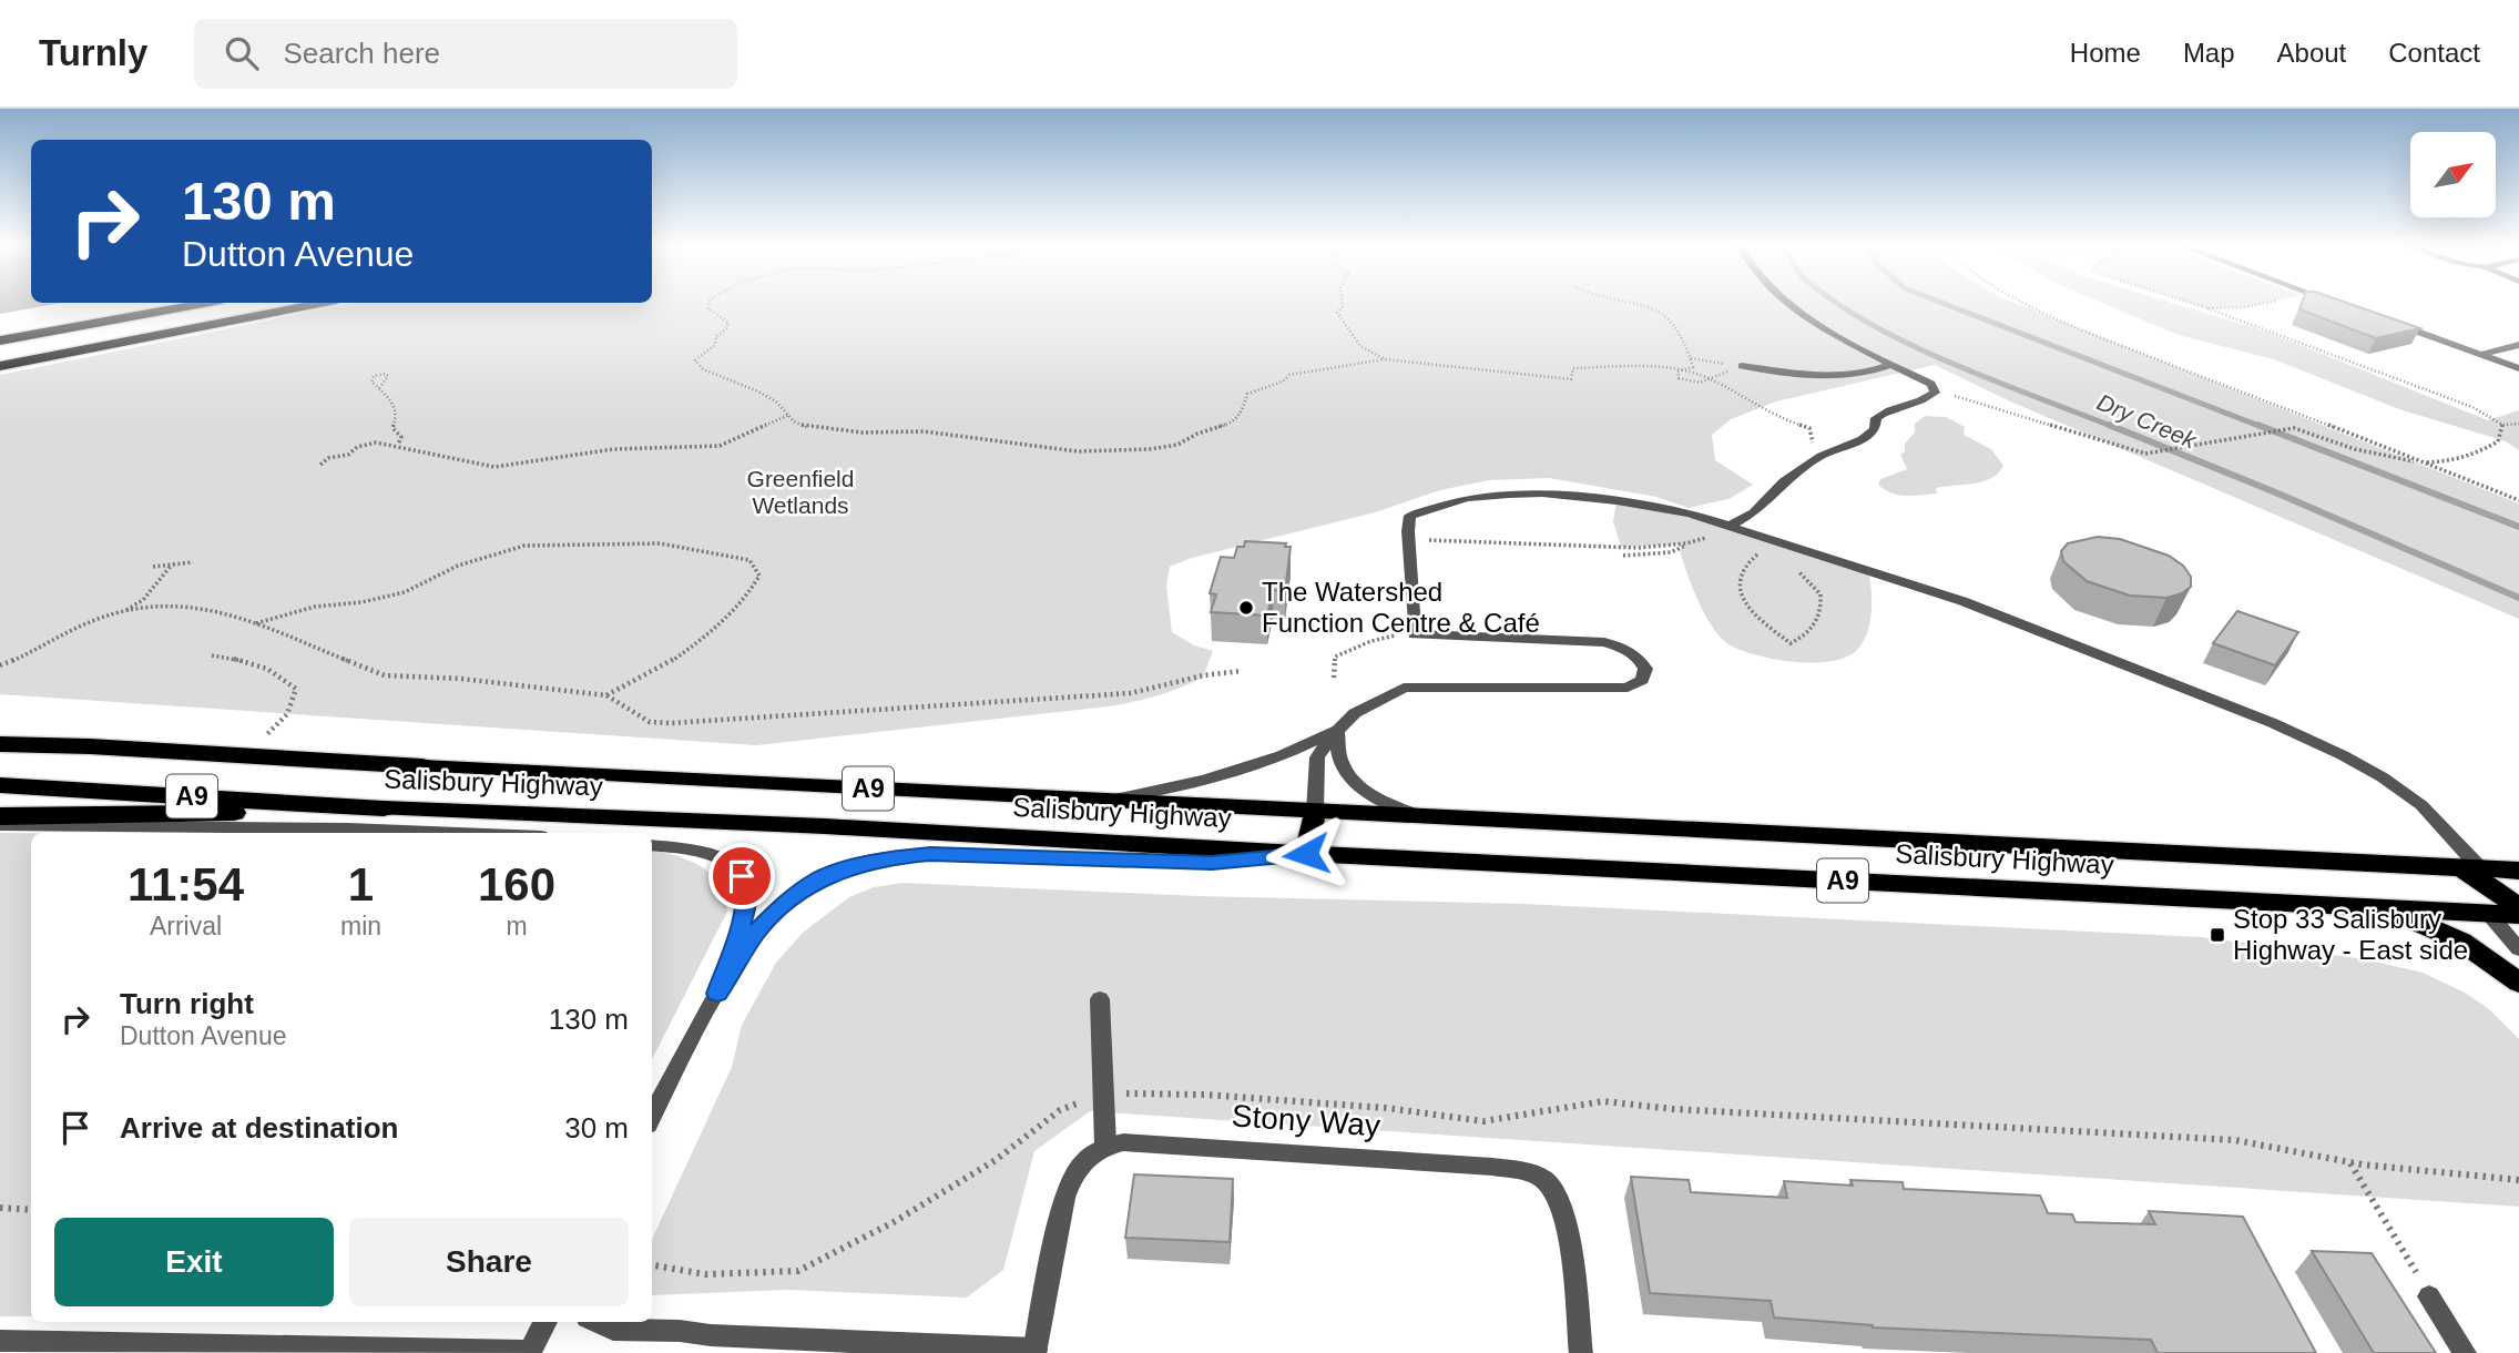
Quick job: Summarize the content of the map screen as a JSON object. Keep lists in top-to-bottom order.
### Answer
{
  "streets": {
    "highway": ["Salisbury Highway", "A9"],
    "street": ["Stony Way"]
  },
  "water": ["Dry Creek"],
  "parks": ["Greenfield Wetlands"],
  "places": {
    "other": ["The Watershed Function Centre & Café"],
    "transit": ["Stop 33 Salisbury Highway - East side"]
  },
  "north": "top right",
  "page": {
    "header": "Turnly",
    "search": "Search here",
    "nav": [
      "Home",
      "Map",
      "About",
      "Contact"
    ],
    "turn": ["130 m", "Dutton Avenue"],
    "eta": [
      "11:54",
      "Arrival",
      "1",
      "min",
      "160",
      "m"
    ],
    "list": [
      {
        "name": "Turn right",
        "note": "Dutton Avenue",
        "value": "130 m"
      },
      {
        "name": "Arrive at destination",
        "value": "30 m"
      }
    ],
    "buttons": ["Exit", "Share"]
  }
}
